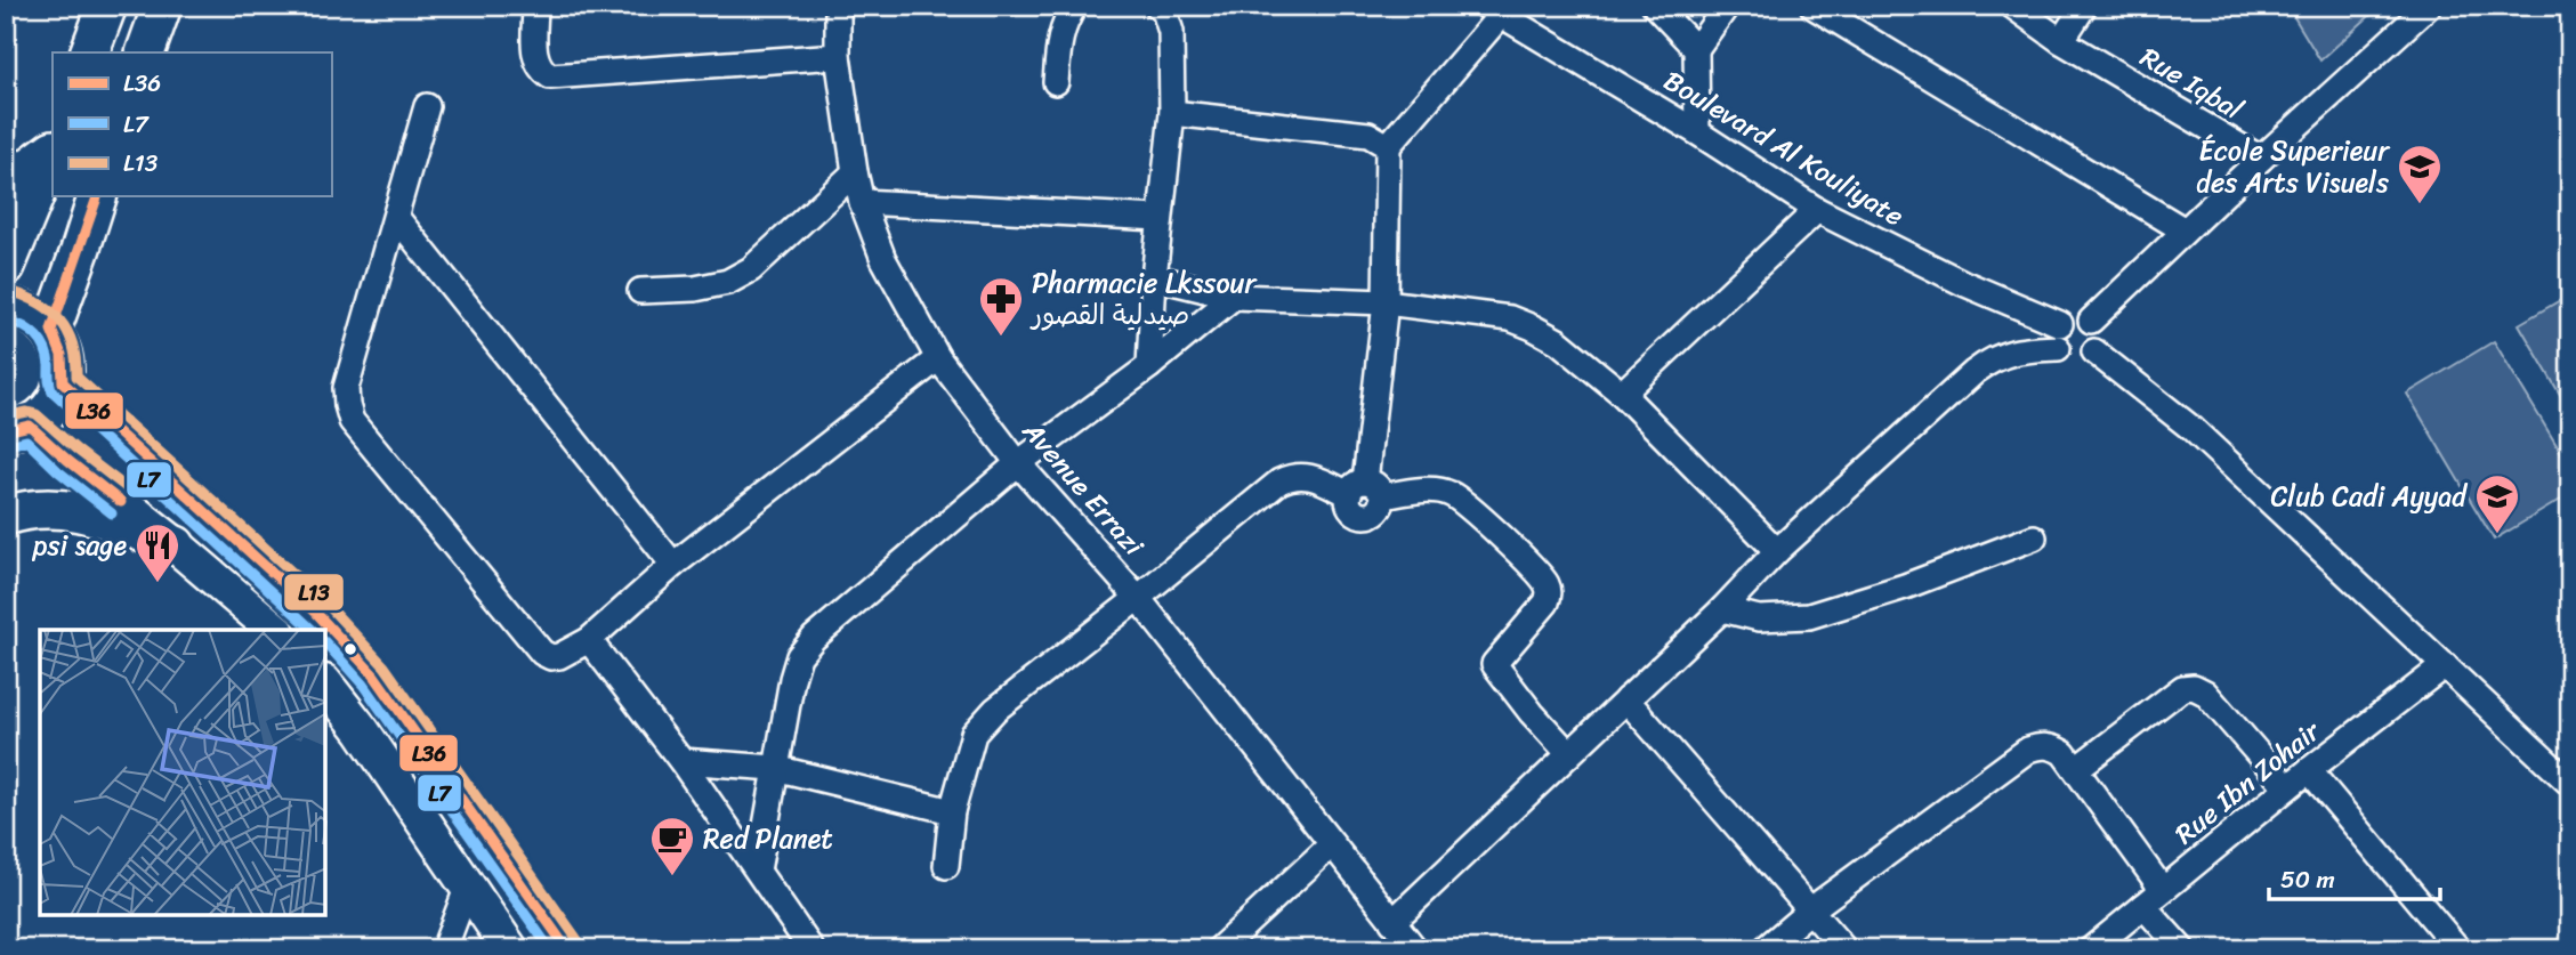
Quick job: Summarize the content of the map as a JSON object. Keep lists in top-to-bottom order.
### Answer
{
  "streets": {
    "street": [
      "Rue Iqbal",
      "Boulevard Al Kouliyate",
      "Avenue Errazi",
      "Rue Ibn Zohair"
    ]
  },
  "places": {
    "school or university": ["École Superieur des Arts Visuels", "Club Cadi Ayyad"],
    "pharmacy": ["Pharmacie Lkssour صيدلية القصور"],
    "restaurant": ["psi sage"],
    "cafe": ["Red Planet"]
  },
  "lines": ["transit line L36", "transit line L13", "transit line L7"],
  "legend": ["L36", "L7", "L13"],
  "scale_bar": "50 m"
}
